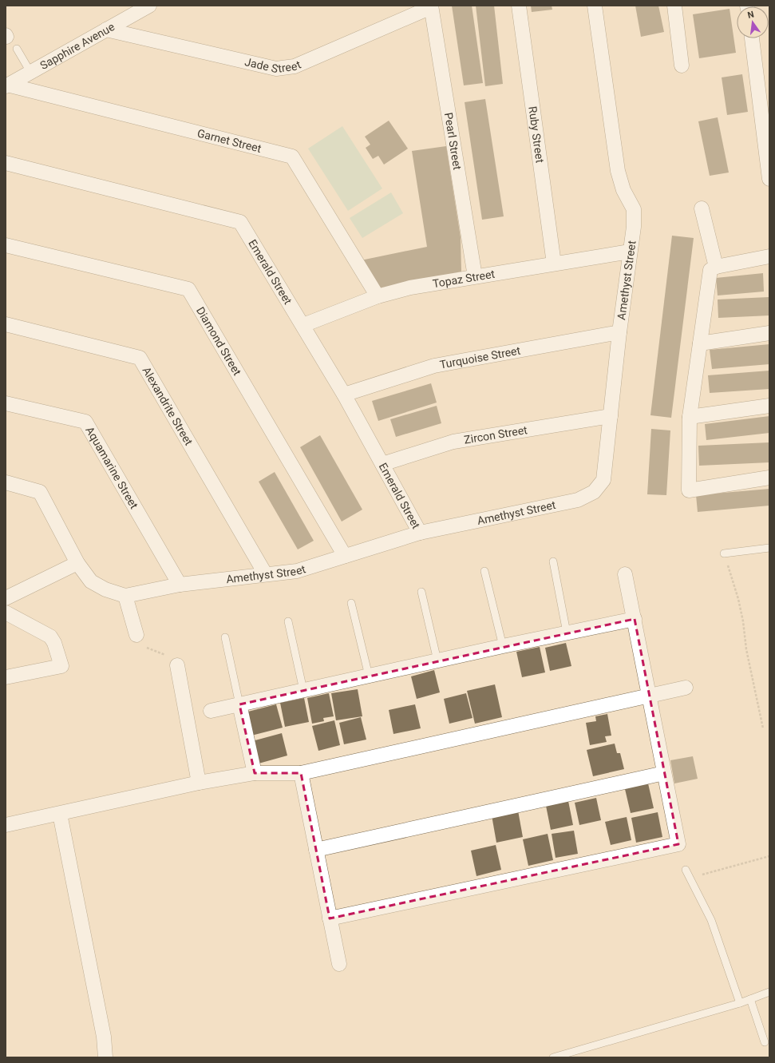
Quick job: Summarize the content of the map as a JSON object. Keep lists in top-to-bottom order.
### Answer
{
  "streets": {
    "street": [
      "Sapphire Avenue",
      "Jade Street",
      "Ruby Street",
      "Garnet Street",
      "Pearl Street",
      "Emerald Street",
      "Topaz Street",
      "Amethyst Street",
      "Diamond Street",
      "Turquoise Street",
      "Alexandrite Street",
      "Zircon Street",
      "Aquamarine Street"
    ]
  },
  "crossings": [
    ["Sapphire Avenue", "Jade Street"],
    ["Sapphire Avenue", "Garnet Street"],
    ["Jade Street", "Pearl Street"],
    ["Ruby Street", "Topaz Street"],
    ["Garnet Street", "Topaz Street"],
    ["Pearl Street", "Topaz Street"],
    ["Emerald Street", "Topaz Street"],
    ["Emerald Street", "Amethyst Street"],
    ["Emerald Street", "Turquoise Street"],
    ["Emerald Street", "Zircon Street"],
    ["Topaz Street", "Amethyst Street"],
    ["Amethyst Street", "Diamond Street"],
    ["Amethyst Street", "Turquoise Street"],
    ["Amethyst Street", "Alexandrite Street"],
    ["Amethyst Street", "Zircon Street"],
    ["Amethyst Street", "Aquamarine Street"]
  ],
  "north": "top"
}
